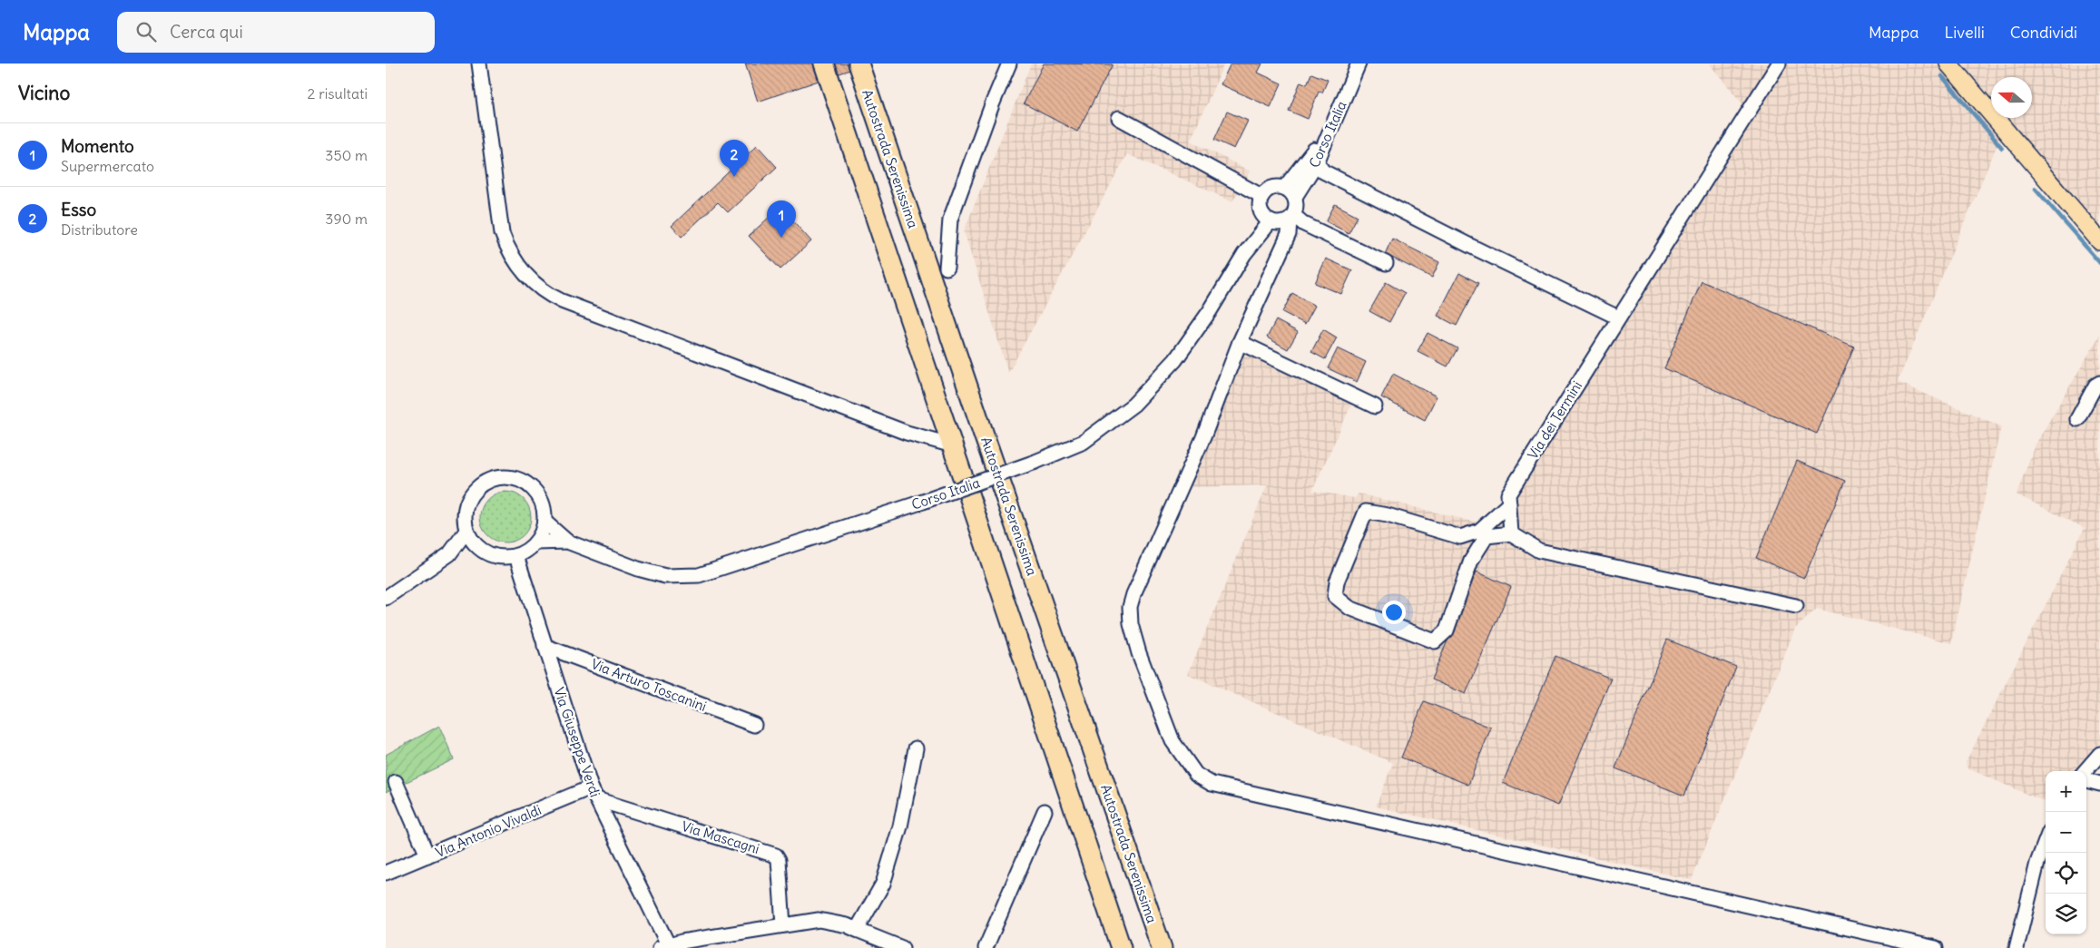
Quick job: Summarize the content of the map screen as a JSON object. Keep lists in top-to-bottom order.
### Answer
{
  "streets": {
    "highway": ["Autostrada Serenissima"],
    "street": [
      "Corso Italia",
      "Via dei Termini",
      "Via Arturo Toscanini",
      "Via Giuseppe Verdi",
      "Via Antonio Vivaldi",
      "Via Mascagni"
    ]
  },
  "crossings": [
    ["Corso Italia", "Via Giuseppe Verdi"],
    ["Via Arturo Toscanini", "Via Giuseppe Verdi"],
    ["Via Giuseppe Verdi", "Via Antonio Vivaldi"],
    ["Via Giuseppe Verdi", "Via Mascagni"],
    ["Via Antonio Vivaldi", "Via Mascagni"]
  ],
  "north": "left",
  "page": {
    "header": "Mappa",
    "search": "Cerca qui",
    "nav": ["Mappa", "Livelli", "Condividi"],
    "heading": ["Vicino", "2 risultati"],
    "list": [
      {
        "mark": "1",
        "name": "Momento",
        "note": "Supermercato",
        "value": "350 m"
      },
      {
        "mark": "2",
        "name": "Esso",
        "note": "Distributore",
        "value": "390 m"
      }
    ],
    "pins": ["2", "1"],
    "map_buttons": ["+", "−"]
  }
}
